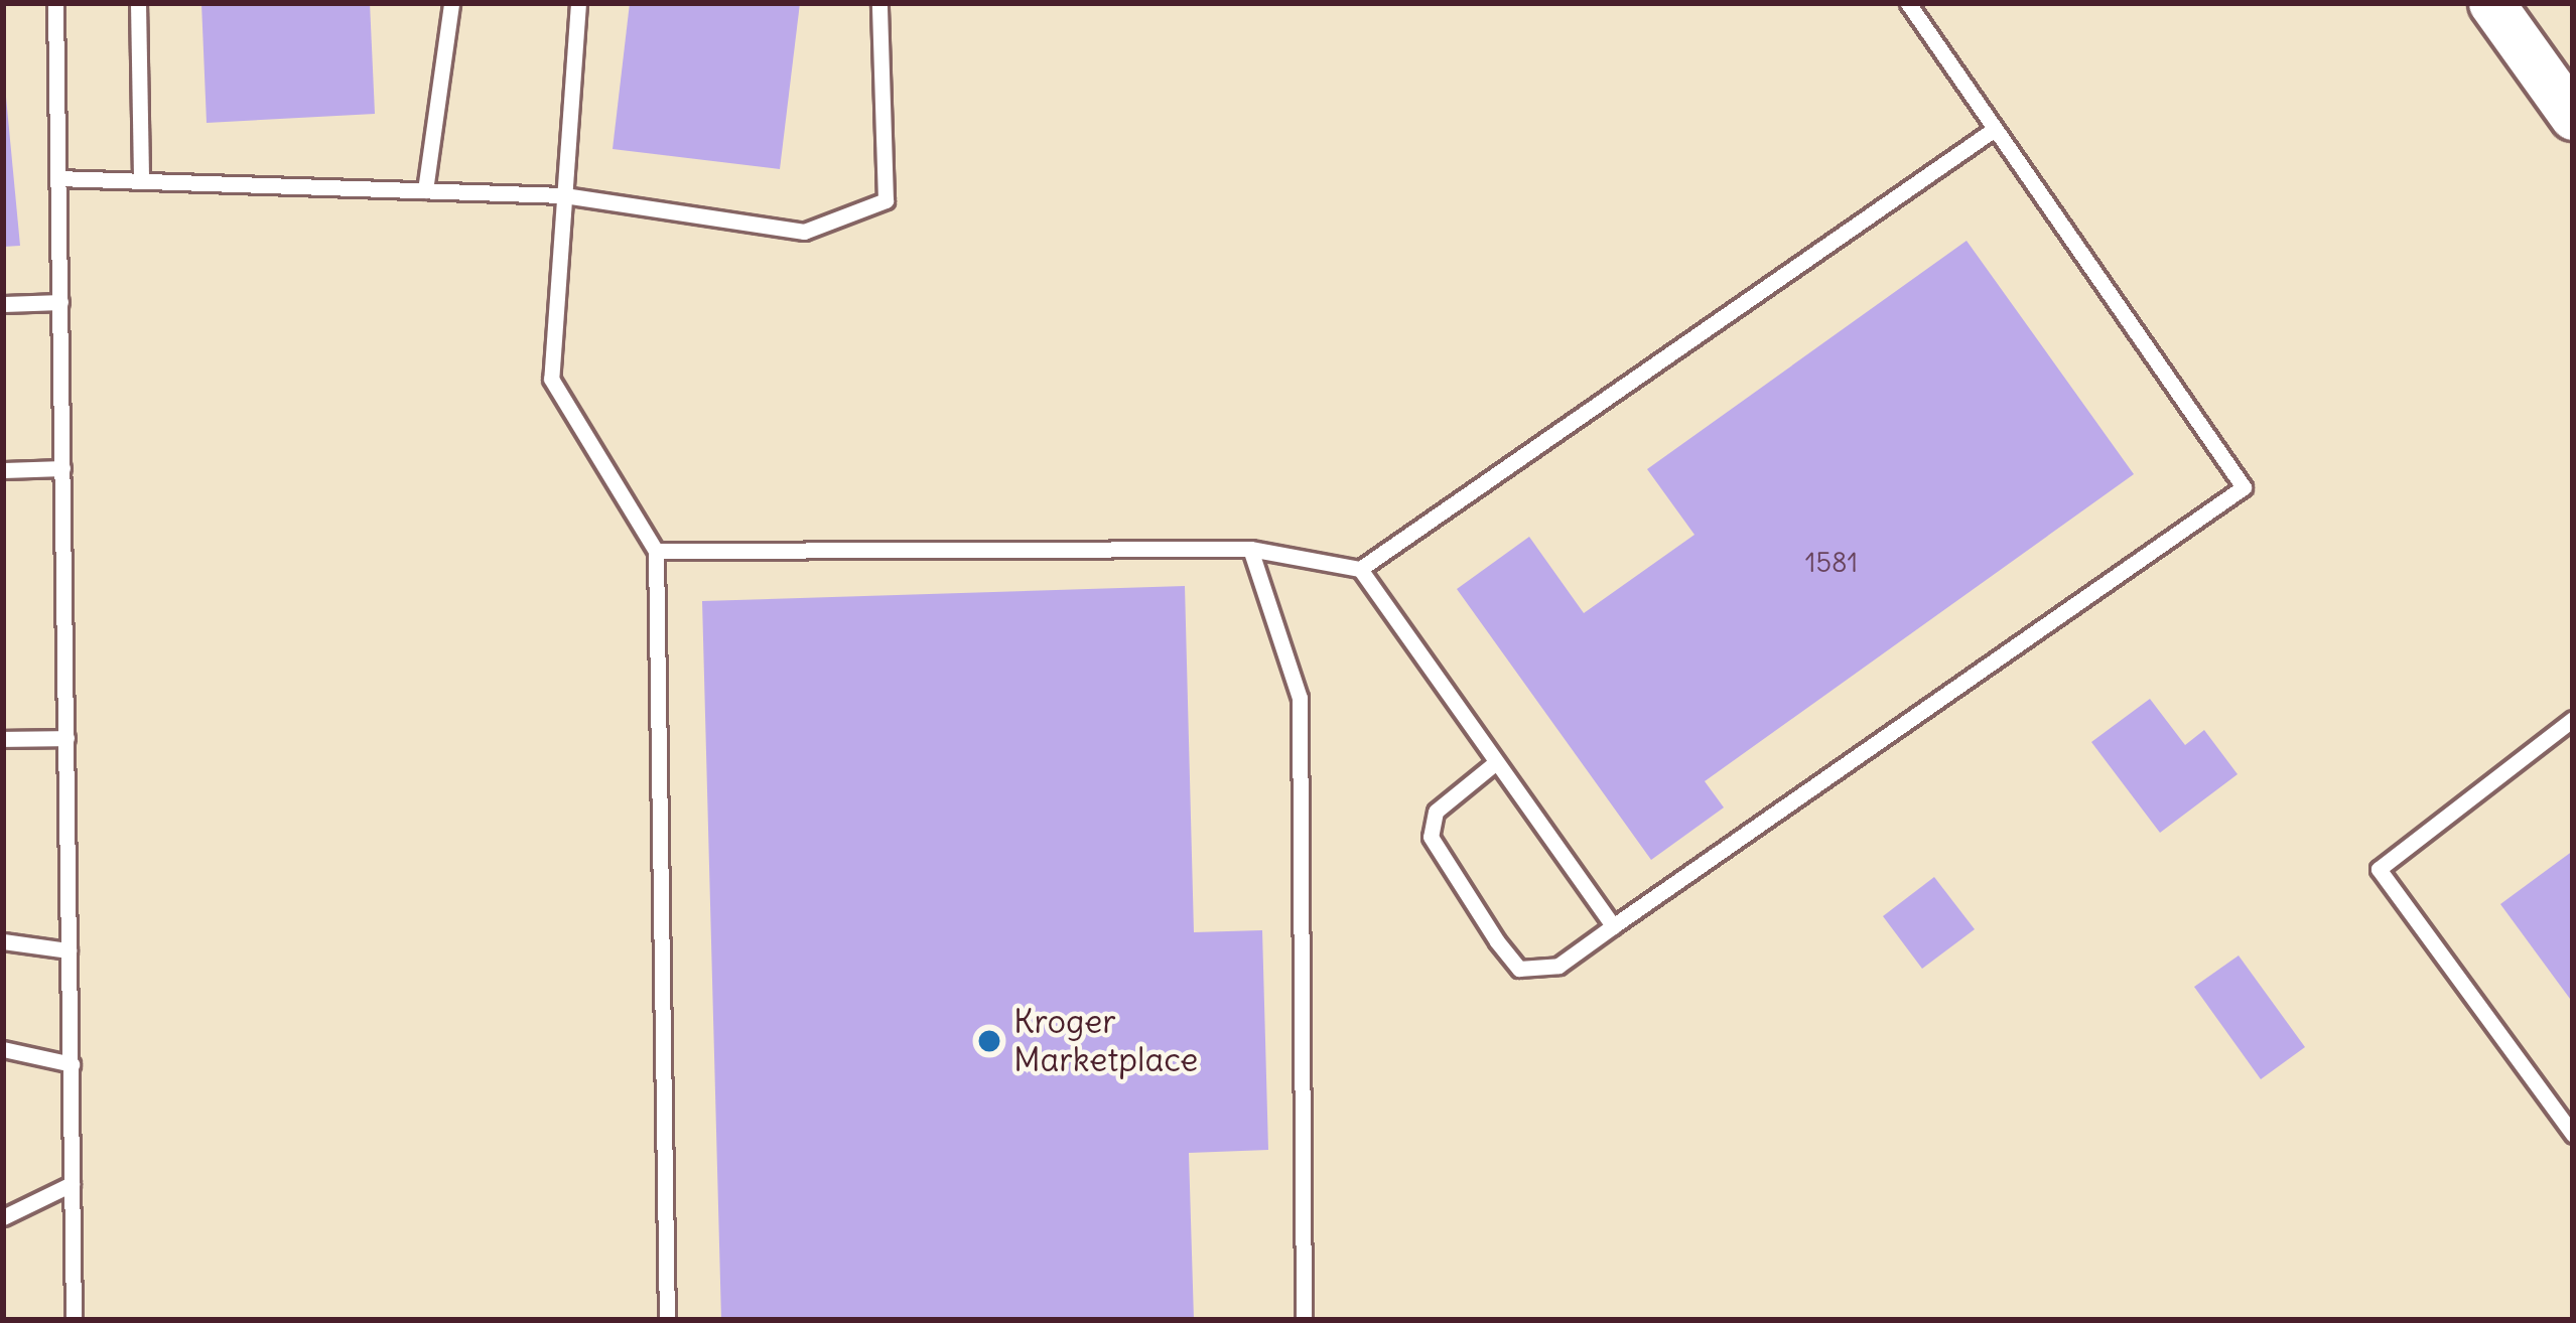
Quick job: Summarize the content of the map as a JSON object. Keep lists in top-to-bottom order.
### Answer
{
  "places": ["Kroger Marketplace"],
  "house_numbers": ["1581"]
}
